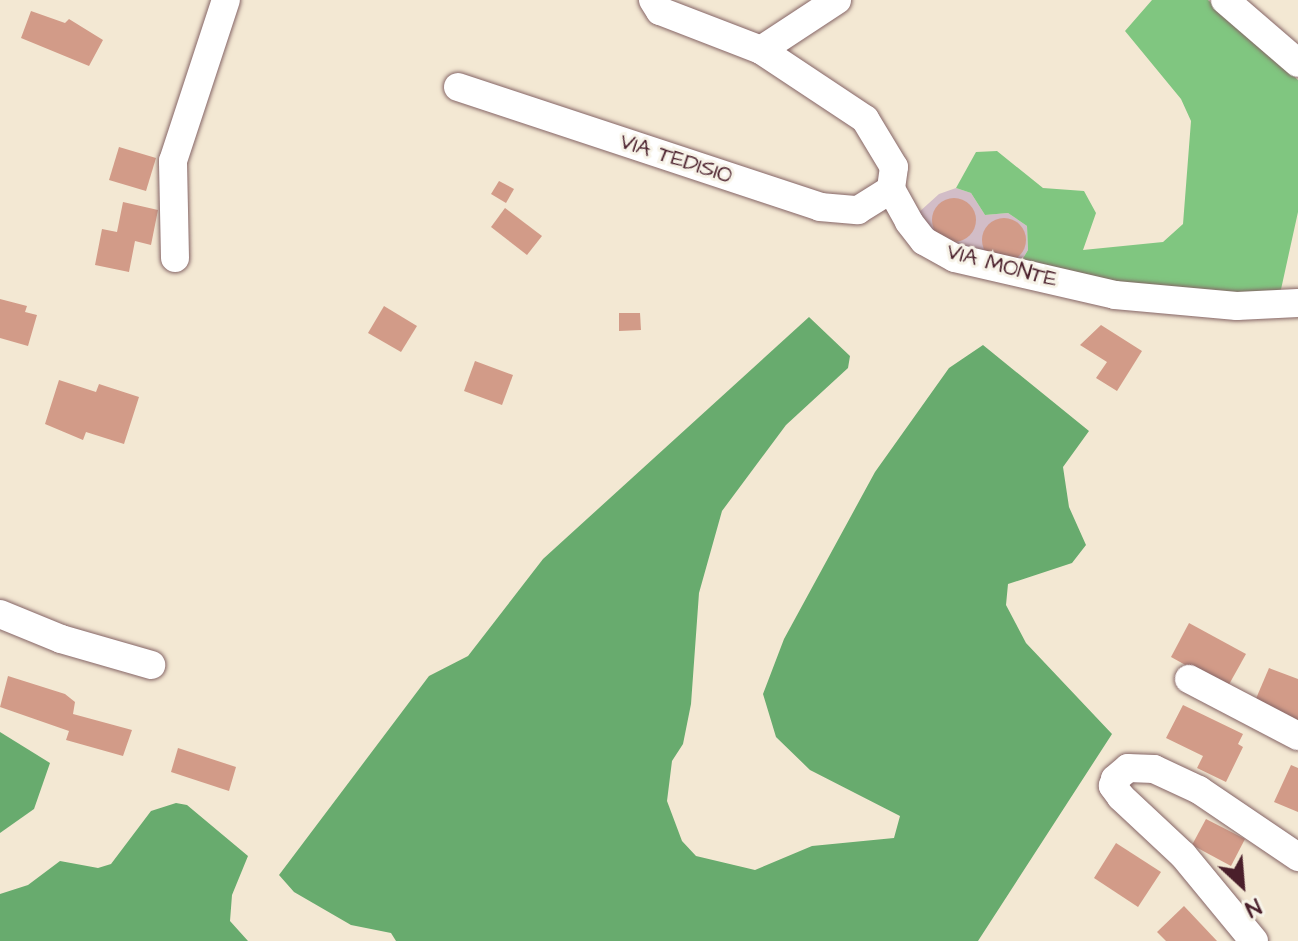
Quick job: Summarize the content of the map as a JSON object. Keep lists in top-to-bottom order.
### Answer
{
  "streets": {
    "street": ["VIA TEDISIO", "VIA MONTE"]
  },
  "crossings": [
    ["VIA TEDISIO", "VIA MONTE"]
  ],
  "north": "bottom right"
}
